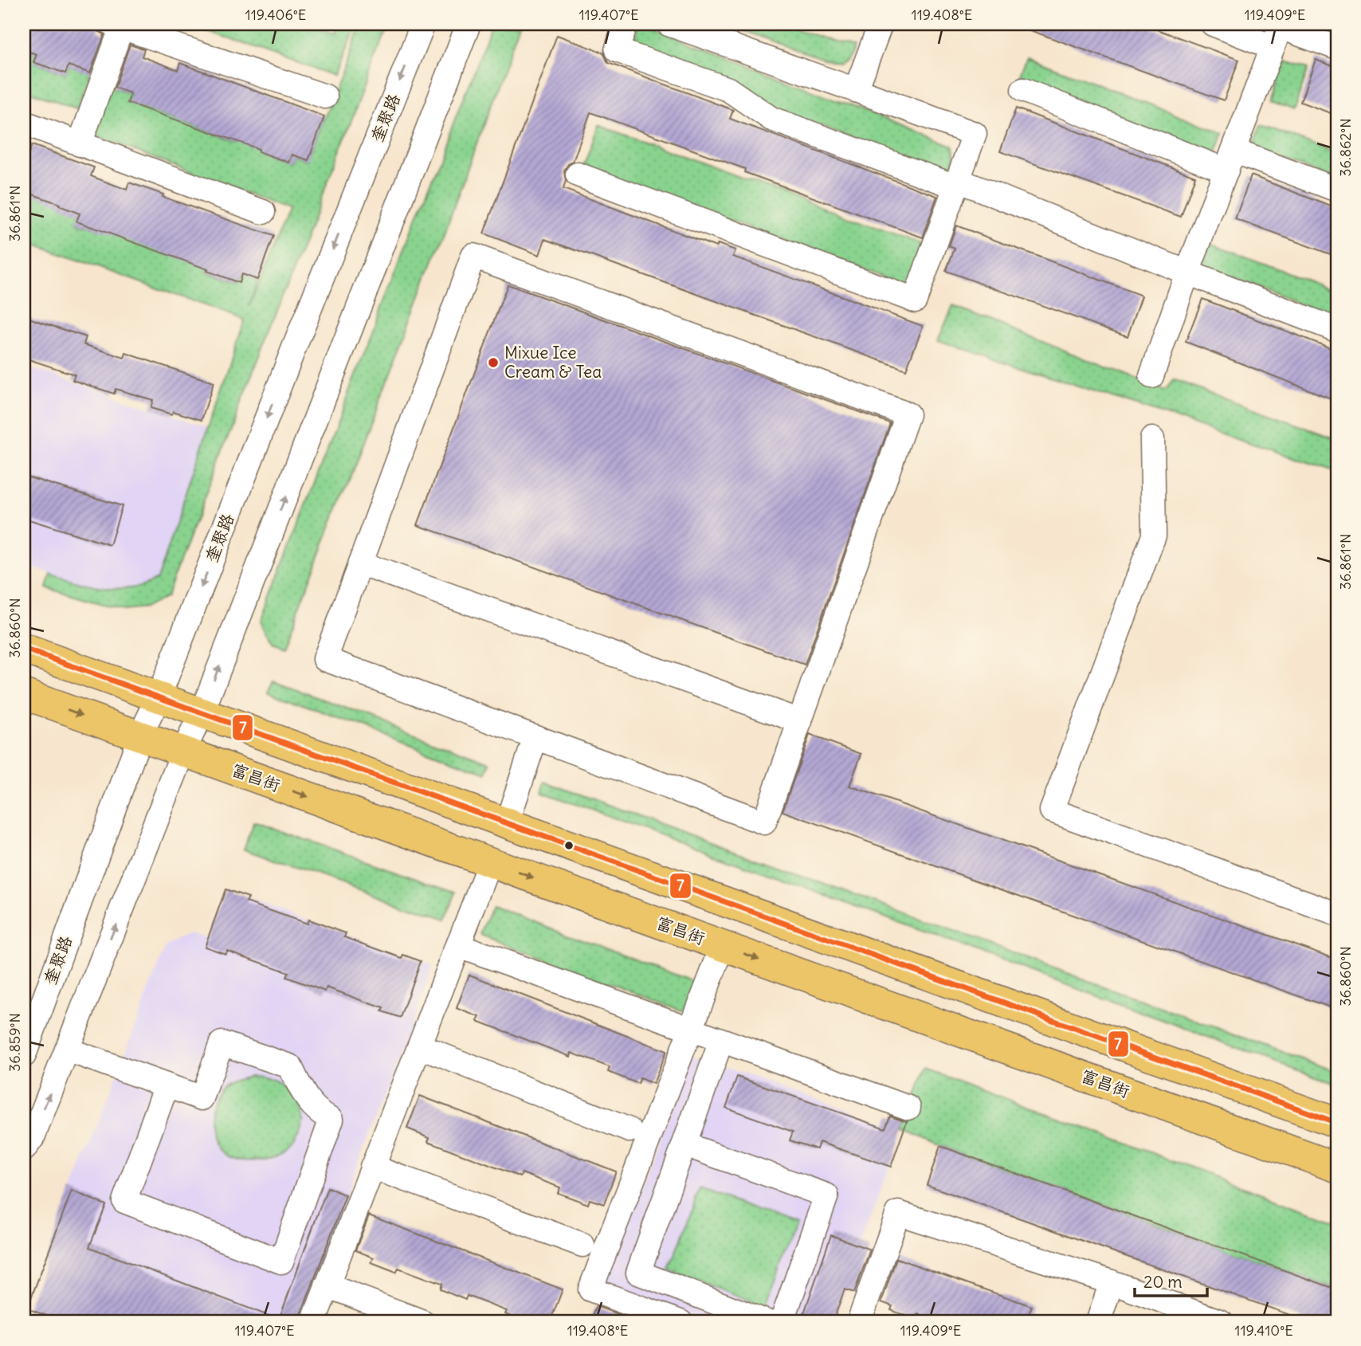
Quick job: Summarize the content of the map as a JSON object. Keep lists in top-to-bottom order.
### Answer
{
  "streets": {
    "main road": ["富昌街"],
    "street": ["奎聚路"]
  },
  "crossings": [
    ["奎聚路", "富昌街"]
  ],
  "places": ["Mixue Ice Cream & Tea"],
  "lines": ["transit line 7"],
  "scale_bar": "20 m",
  "coordinates": [
    "119.406°E",
    "119.407°E",
    "119.408°E",
    "119.409°E",
    "36.862°N",
    "36.861°N",
    "36.860°N",
    "36.859°N",
    "119.410°E"
  ]
}
